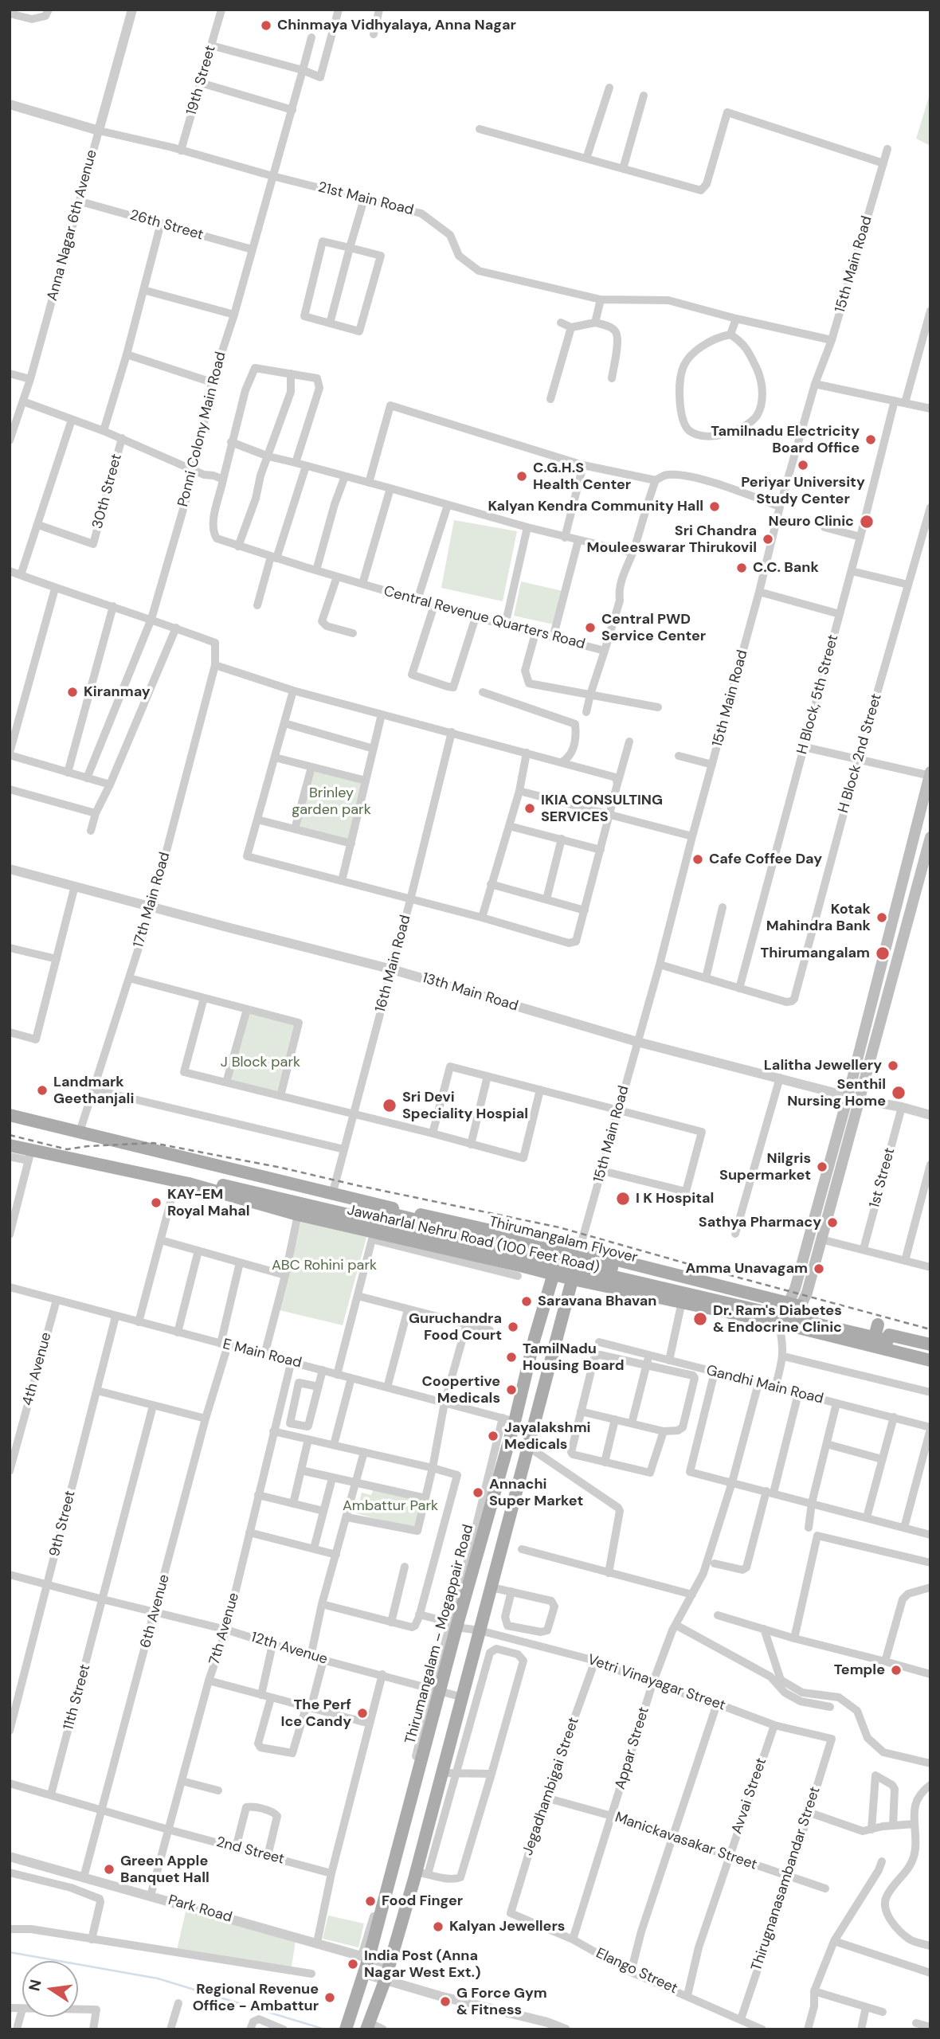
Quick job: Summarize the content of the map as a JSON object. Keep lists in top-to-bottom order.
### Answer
{
  "streets": {
    "main road": ["Jawaharlal Nehru Road (100 Feet Road)", "Thirumangalam Flyover", "Thirumangalam – Mogappair Road"],
    "street": [
      "19th Street",
      "21st Main Road",
      "Anna Nagar 6th Avenue",
      "26th Street",
      "15th Main Road",
      "Ponni Colony Main Road",
      "30th Street",
      "Central Revenue Quarters Road",
      "H Block, 5th Street",
      "H Block 2nd Street",
      "17th Main Road",
      "16th Main Road",
      "13th Main Road",
      "1st Street",
      "E Main Road",
      "4th Avenue",
      "Gandhi Main Road",
      "9th Street",
      "6th Avenue",
      "7th Avenue",
      "12th Avenue",
      "Vetri Vinayagar Street",
      "11th Street",
      "Appar Street",
      "Jegadhambigai Street",
      "Avvai Street",
      "Manickavasakar Street",
      "2nd Street",
      "Thirugnanasambandar Street",
      "Park Road",
      "Elango Street"
    ]
  },
  "crossings": [
    ["19th Street", "21st Main Road"],
    ["21st Main Road", "Anna Nagar 6th Avenue"],
    ["21st Main Road", "15th Main Road"],
    ["21st Main Road", "Ponni Colony Main Road"],
    ["Anna Nagar 6th Avenue", "26th Street"],
    ["26th Street", "Ponni Colony Main Road"],
    ["15th Main Road", "13th Main Road"],
    ["15th Main Road", "Jawaharlal Nehru Road (100 Feet Road)"],
    ["H Block, 5th Street", "H Block 2nd Street"],
    ["17th Main Road", "13th Main Road"],
    ["17th Main Road", "Jawaharlal Nehru Road (100 Feet Road)"],
    ["16th Main Road", "13th Main Road"],
    ["16th Main Road", "Jawaharlal Nehru Road (100 Feet Road)"],
    ["13th Main Road", "1st Street"],
    ["Jawaharlal Nehru Road (100 Feet Road)", "Thirumangalam Flyover"],
    ["Jawaharlal Nehru Road (100 Feet Road)", "Thirumangalam – Mogappair Road"],
    ["E Main Road", "4th Avenue"],
    ["E Main Road", "9th Street"],
    ["E Main Road", "6th Avenue"],
    ["E Main Road", "7th Avenue"],
    ["E Main Road", "Thirumangalam – Mogappair Road"],
    ["Gandhi Main Road", "Appar Street"],
    ["9th Street", "12th Avenue"],
    ["6th Avenue", "12th Avenue"],
    ["6th Avenue", "2nd Street"],
    ["6th Avenue", "Park Road"],
    ["7th Avenue", "12th Avenue"],
    ["7th Avenue", "2nd Street"],
    ["7th Avenue", "Park Road"],
    ["Thirumangalam – Mogappair Road", "12th Avenue"],
    ["Thirumangalam – Mogappair Road", "Vetri Vinayagar Street"],
    ["Thirumangalam – Mogappair Road", "Park Road"],
    ["12th Avenue", "11th Street"],
    ["Vetri Vinayagar Street", "Appar Street"],
    ["Vetri Vinayagar Street", "Jegadhambigai Street"],
    ["Vetri Vinayagar Street", "Avvai Street"],
    ["Vetri Vinayagar Street", "Thirugnanasambandar Street"],
    ["11th Street", "2nd Street"],
    ["Appar Street", "Manickavasakar Street"],
    ["Appar Street", "Elango Street"],
    ["Jegadhambigai Street", "Manickavasakar Street"],
    ["Jegadhambigai Street", "Elango Street"],
    ["Avvai Street", "Manickavasakar Street"],
    ["Avvai Street", "Elango Street"],
    ["Manickavasakar Street", "Thirugnanasambandar Street"],
    ["Thirugnanasambandar Street", "Elango Street"]
  ],
  "parks": [
    "Brinley garden park",
    "J Block park",
    "ABC Rohini park",
    "Ambattur Park"
  ],
  "places": [
    "Chinmaya Vidhyalaya, Anna Nagar",
    "Tamilnadu Electricity Board Office",
    "Periyar University Study Center",
    "C.G.H.S Health Center",
    "Kalyan Kendra Community Hall",
    "Neuro Clinic",
    "Sri Chandra Mouleeswarar Thirukovil",
    "C.C. Bank",
    "Central PWD Service Center",
    "Kiranmay",
    "IKIA CONSULTING SERVICES",
    "Cafe Coffee Day",
    "Kotak Mahindra Bank",
    "Thirumangalam",
    "Lalitha Jewellery",
    "Landmark Geethanjali",
    "Senthil Nursing Home",
    "Sri Devi Speciality Hospial",
    "Nilgris Supermarket",
    "I K Hospital",
    "KAY-EM Royal Mahal",
    "Sathya Pharmacy",
    "Amma Unavagam",
    "Saravana Bhavan",
    "Dr. Ram's Diabetes & Endocrine Clinic",
    "Guruchandra Food Court",
    "TamilNadu Housing Board",
    "Coopertive Medicals",
    "Jayalakshmi Medicals",
    "Annachi Super Market",
    "Temple",
    "The Perf Ice Candy",
    "Green Apple Banquet Hall",
    "Food Finger",
    "Kalyan Jewellers",
    "India Post (Anna Nagar West Ext.)",
    "Regional Revenue Office - Ambattur",
    "G Force Gym & Fitness"
  ],
  "north": "left"
}
